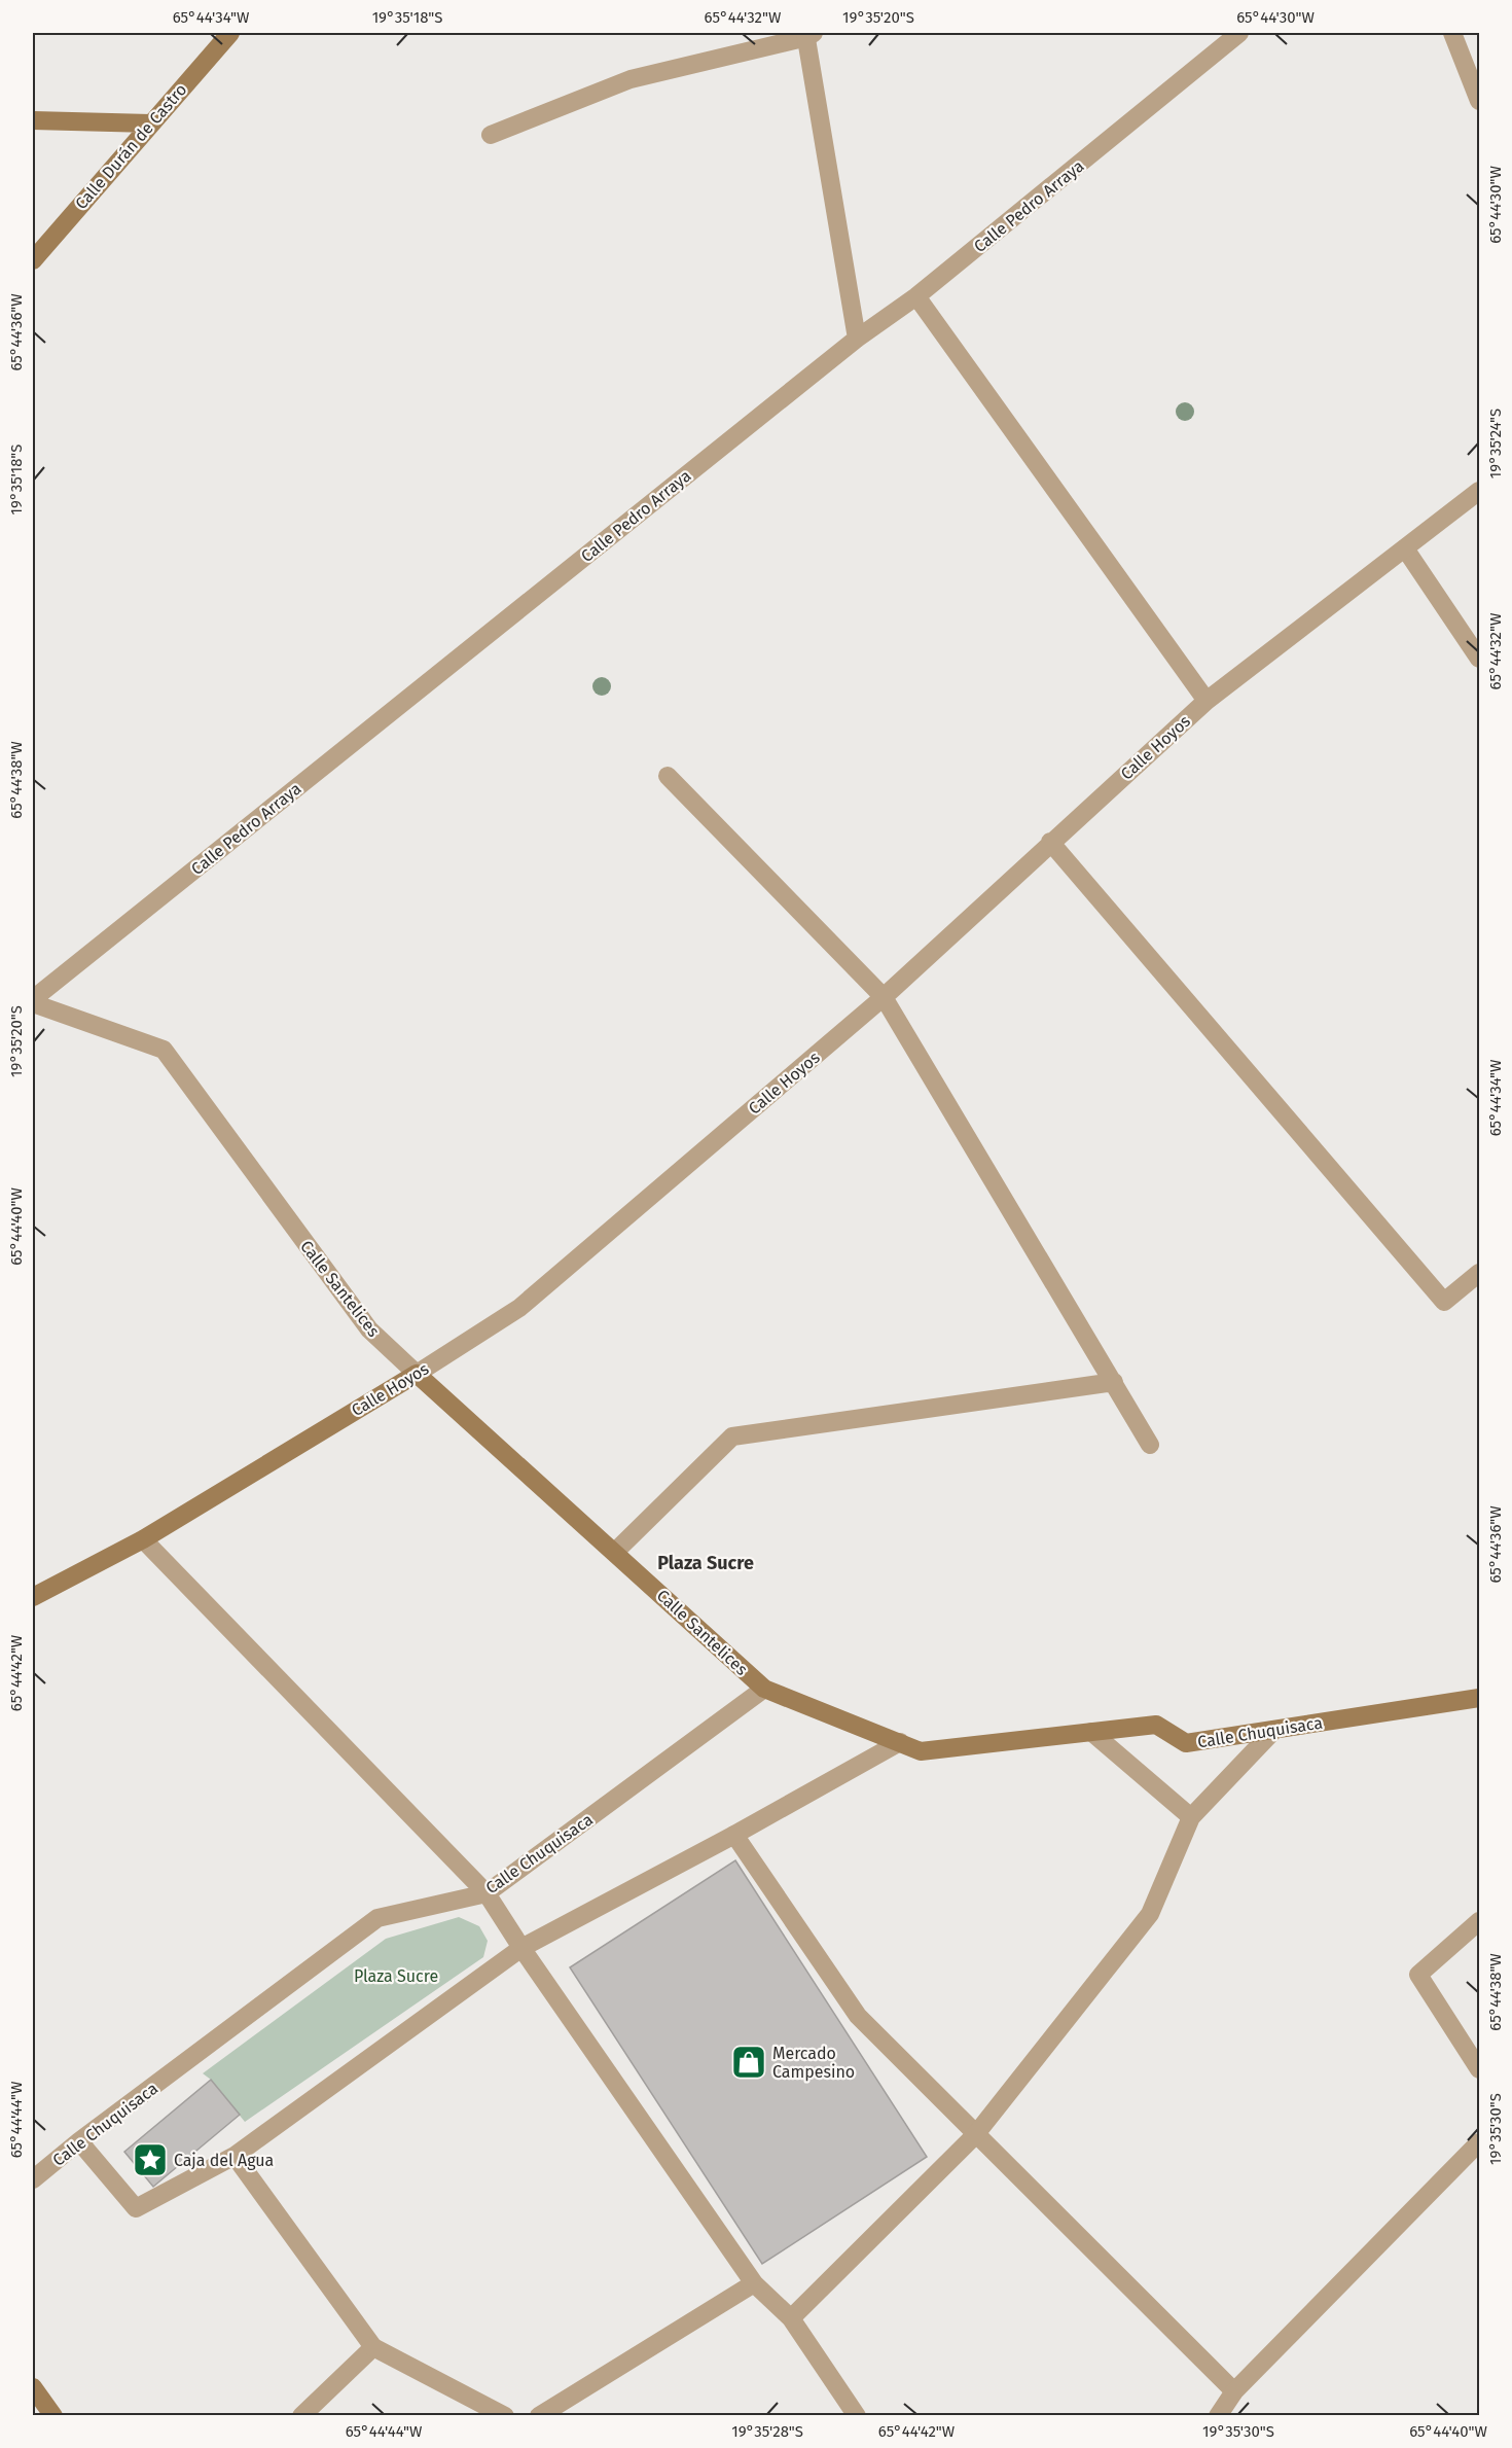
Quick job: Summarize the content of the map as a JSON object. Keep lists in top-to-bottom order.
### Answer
{
  "streets": {
    "main road": [
      "Calle Durán de Castro",
      "Calle Hoyos",
      "Calle Santelices",
      "Calle Chuquisaca"
    ],
    "street": ["Calle Pedro Arraya"]
  },
  "crossings": [
    ["Calle Pedro Arraya", "Calle Santelices"],
    ["Calle Hoyos", "Calle Santelices"],
    ["Calle Santelices", "Calle Chuquisaca"]
  ],
  "districts": ["Plaza Sucre"],
  "parks": ["Plaza Sucre"],
  "places": {
    "shop": ["Mercado Campesino"],
    "place": ["Caja del Agua"]
  },
  "coordinates": [
    "65°44'34\"W",
    "19°35'18\"S",
    "65°44'32\"W",
    "19°35'20\"S",
    "65°44'30\"W",
    "65°44'36\"W",
    "19°35'24\"S",
    "65°44'38\"W",
    "65°44'40\"W",
    "65°44'42\"W",
    "65°44'44\"W",
    "19°35'30\"S",
    "19°35'28\"S"
  ]
}
